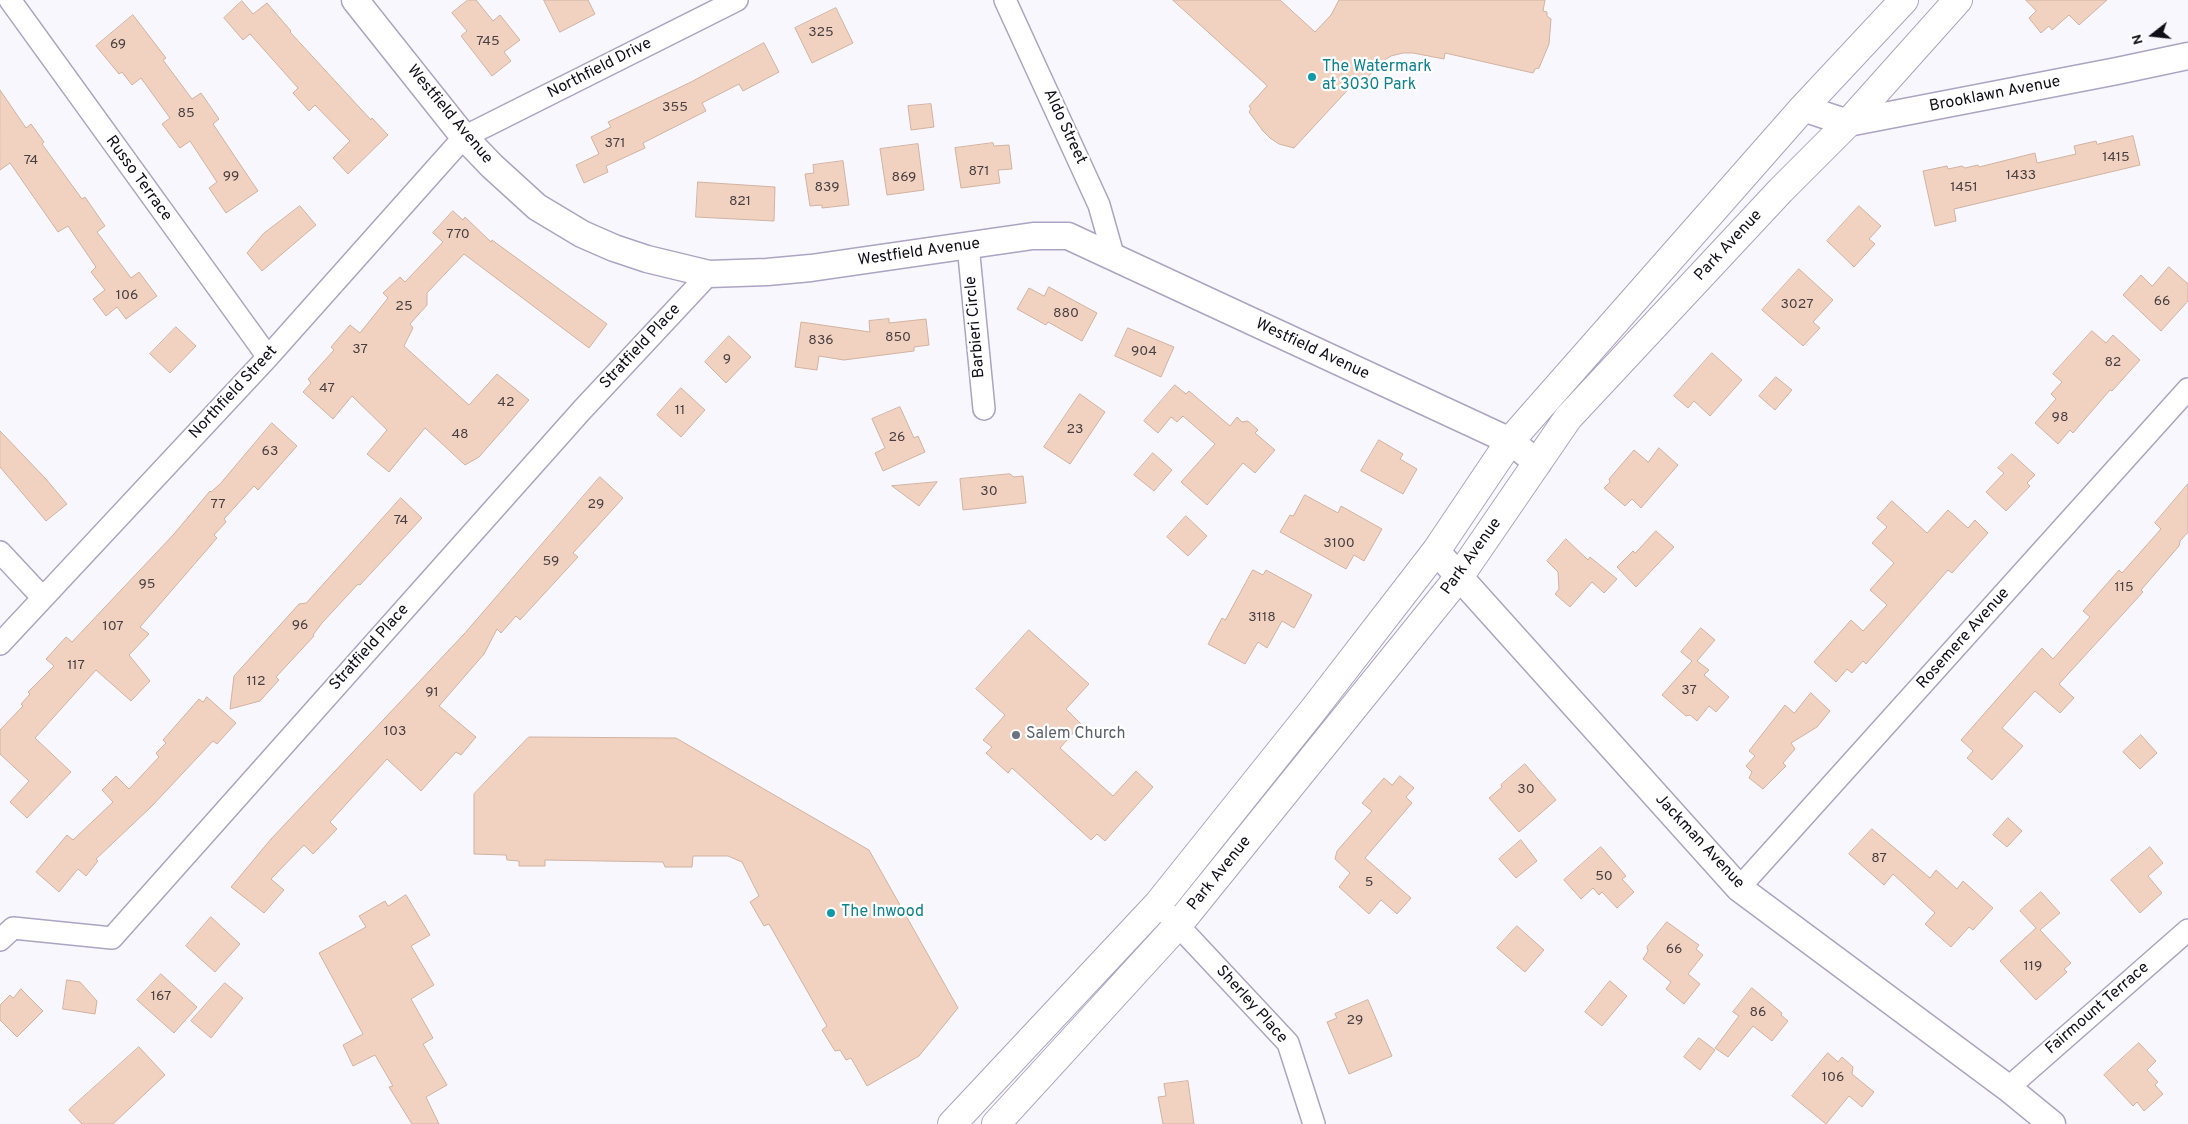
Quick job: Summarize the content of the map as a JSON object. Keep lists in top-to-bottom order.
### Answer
{
  "streets": {
    "main road": ["Park Avenue"],
    "street": [
      "Northfield Drive",
      "Brooklawn Avenue",
      "Westfield Avenue",
      "Aldo Street",
      "Russo Terrace",
      "Barbieri Circle",
      "Stratfield Place",
      "Northfield Street",
      "Rosemere Avenue",
      "Jackman Avenue",
      "Sherley Place",
      "Fairmount Terrace"
    ]
  },
  "crossings": [
    ["Northfield Drive", "Westfield Avenue"],
    ["Northfield Drive", "Northfield Street"],
    ["Brooklawn Avenue", "Park Avenue"],
    ["Westfield Avenue", "Aldo Street"],
    ["Westfield Avenue", "Park Avenue"],
    ["Westfield Avenue", "Barbieri Circle"],
    ["Westfield Avenue", "Stratfield Place"],
    ["Westfield Avenue", "Northfield Street"],
    ["Russo Terrace", "Northfield Street"],
    ["Park Avenue", "Jackman Avenue"],
    ["Park Avenue", "Sherley Place"],
    ["Rosemere Avenue", "Jackman Avenue"],
    ["Jackman Avenue", "Fairmount Terrace"]
  ],
  "places": ["The Watermark at 3030 Park", "Salem Church", "The Inwood"],
  "house_numbers": [
    "325",
    "745",
    "69",
    "355",
    "85",
    "371",
    "1415",
    "74",
    "871",
    "1433",
    "99",
    "869",
    "839",
    "1451",
    "821",
    "770",
    "106",
    "66",
    "3027",
    "25",
    "880",
    "850",
    "836",
    "37",
    "904",
    "9",
    "82",
    "47",
    "42",
    "11",
    "98",
    "23",
    "48",
    "26",
    "63",
    "30",
    "77",
    "29",
    "74",
    "3100",
    "59",
    "95",
    "115",
    "3118",
    "96",
    "107",
    "117",
    "112",
    "37",
    "91",
    "103",
    "30",
    "87",
    "50",
    "5",
    "66",
    "119",
    "167",
    "86",
    "29",
    "106"
  ],
  "north": "left"
}
